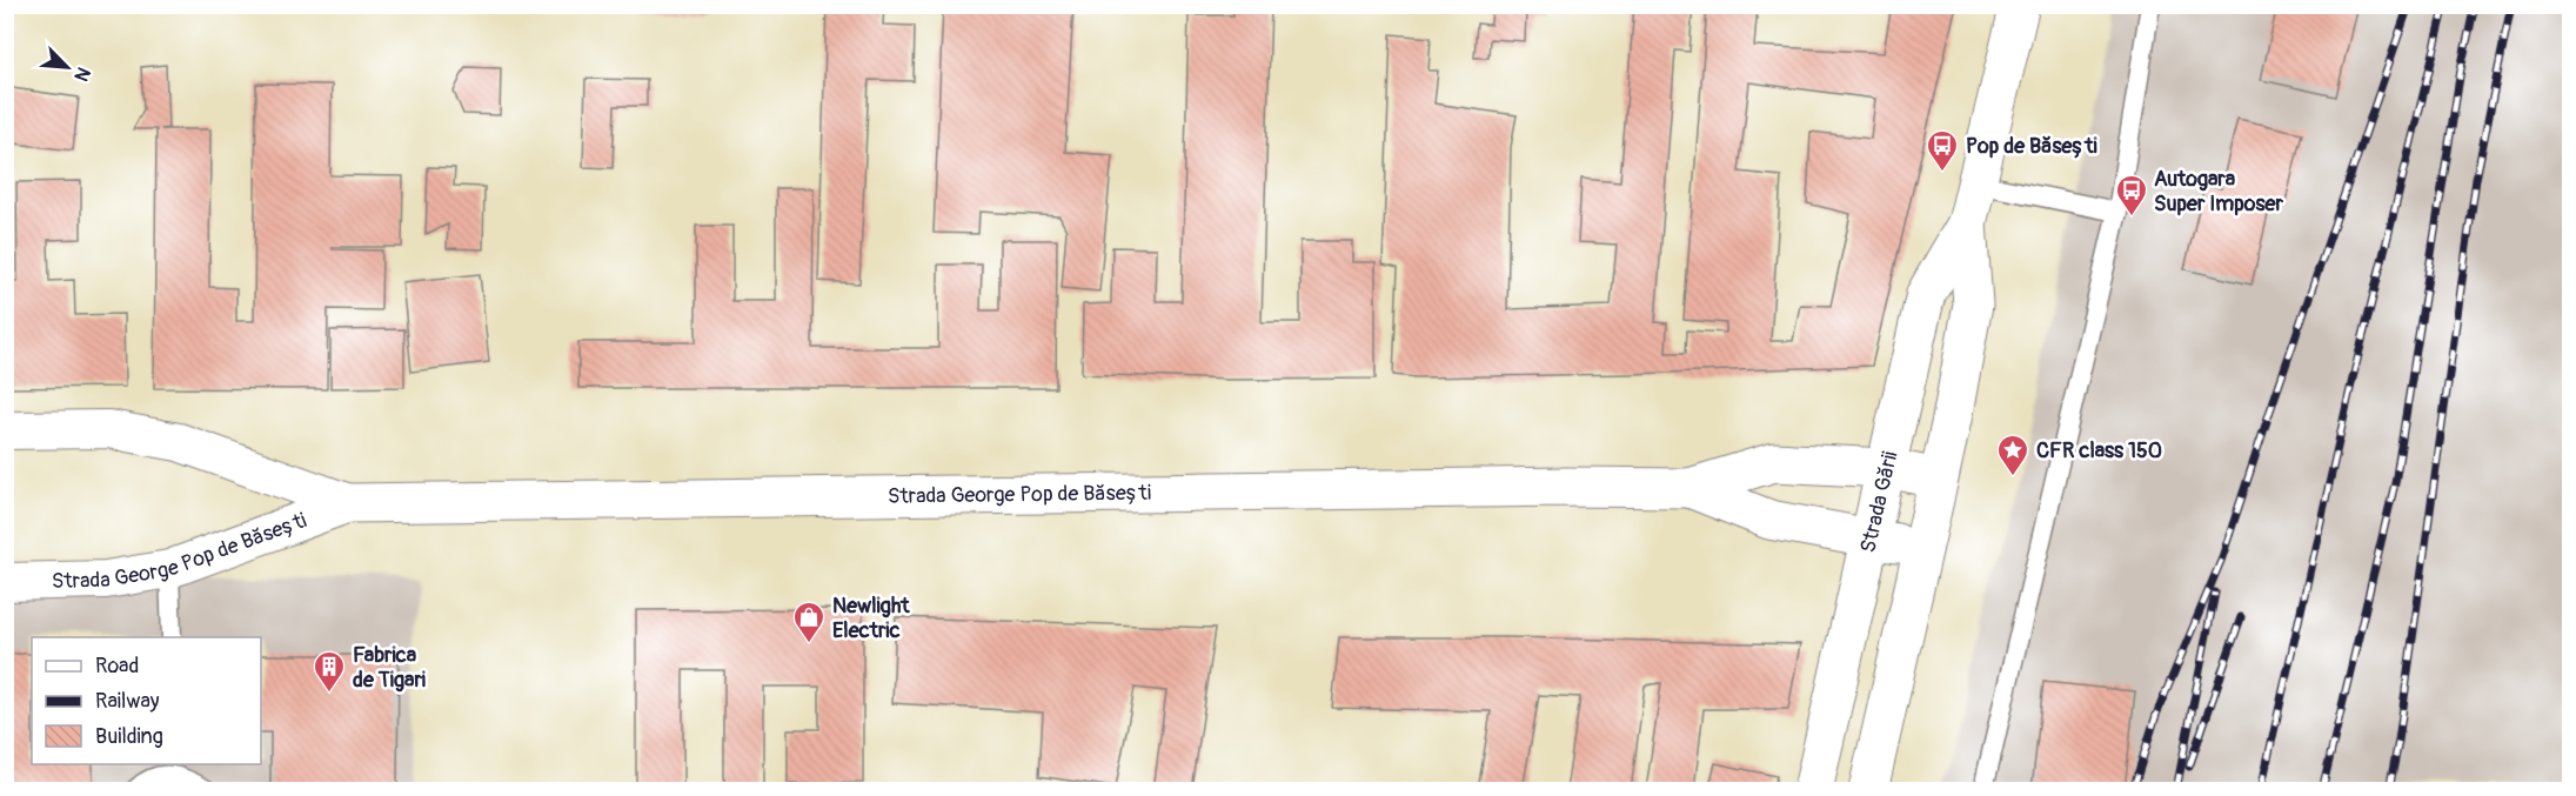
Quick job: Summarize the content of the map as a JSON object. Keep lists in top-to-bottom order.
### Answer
{
  "streets": {
    "main road": ["Strada George Pop de Băsești", "Strada Gării"]
  },
  "crossings": [
    ["Strada George Pop de Băsești", "Strada Gării"]
  ],
  "places": {
    "bus stop": ["Pop de Băsești", "Autogara Super Imposer"],
    "place": ["CFR class 150"],
    "shop": ["Newlight Electric"],
    "building": ["Fabrica de Tigari"]
  },
  "legend": ["Road", "Railway", "Building"],
  "north": "bottom right"
}
